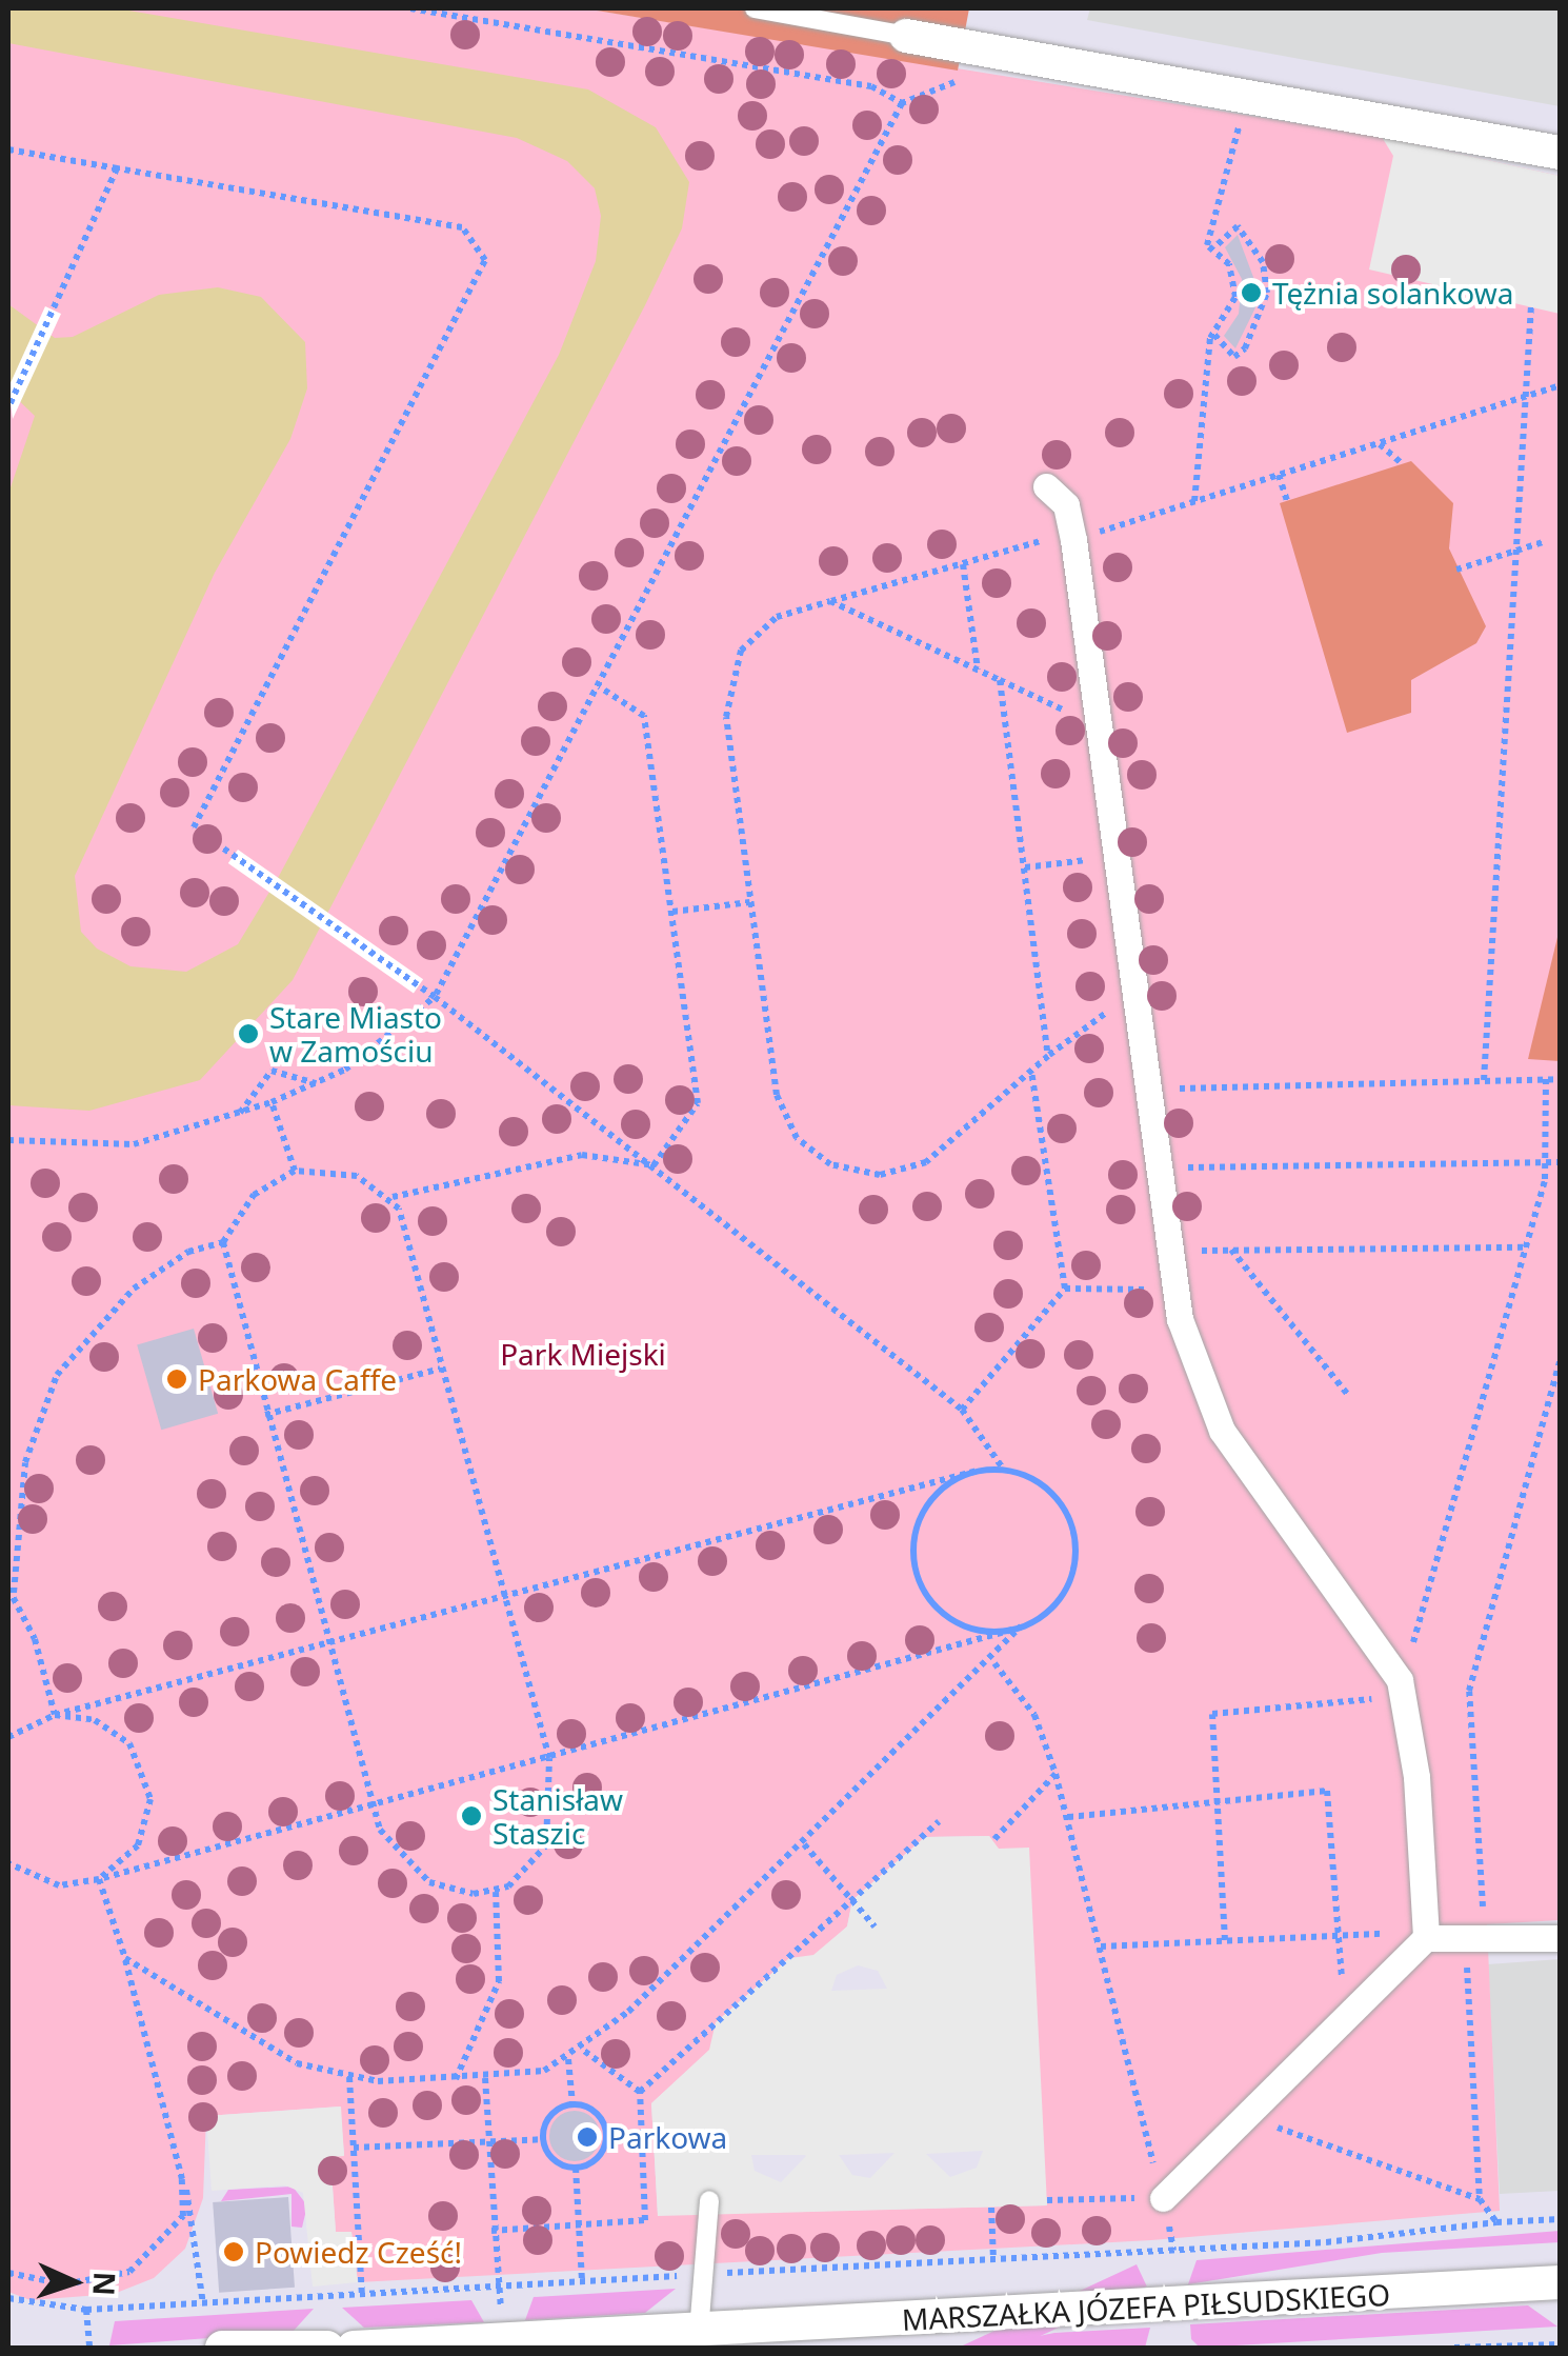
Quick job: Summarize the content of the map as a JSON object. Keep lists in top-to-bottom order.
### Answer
{
  "streets": {
    "street": ["MARSZAŁKA JÓZEFA PIŁSUDSKIEGO"]
  },
  "parks": ["Park Miejski"],
  "places": [
    "Tężnia solankowa",
    "Stare Miasto w Zamościu",
    "Parkowa Caffe",
    "Stanisław Staszic",
    "Parkowa",
    "Powiedz Cześć!"
  ],
  "north": "right"
}
